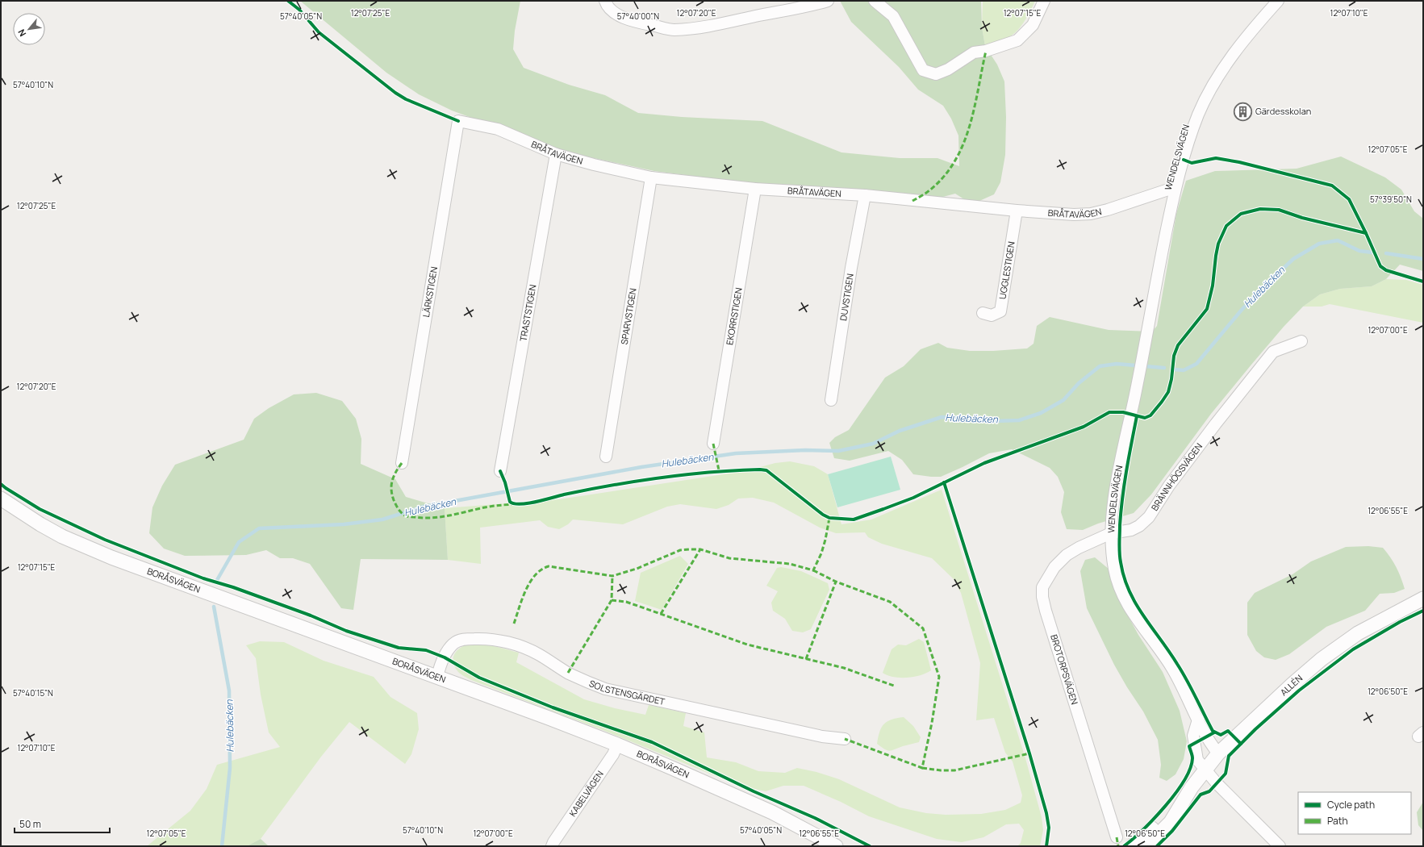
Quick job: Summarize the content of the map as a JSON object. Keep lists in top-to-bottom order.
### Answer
{
  "streets": {
    "street": [
      "BRÅTAVÄGEN",
      "WENDELSVÄGEN",
      "UGGLESTIGEN",
      "LÄRKSTIGEN",
      "DUVSTIGEN",
      "TRASTSTIGEN",
      "EKORRSTIGEN",
      "SPARVSTIGEN",
      "BRÄNNHÖGSVÄGEN",
      "BORÅSVÄGEN",
      "BROTORPSVÄGEN",
      "ALLÉN",
      "SOLSTENSGÄRDET",
      "KABELVÄGEN"
    ]
  },
  "crossings": [
    ["BRÅTAVÄGEN", "WENDELSVÄGEN"],
    ["BRÅTAVÄGEN", "UGGLESTIGEN"],
    ["BRÅTAVÄGEN", "LÄRKSTIGEN"],
    ["BRÅTAVÄGEN", "DUVSTIGEN"],
    ["BRÅTAVÄGEN", "TRASTSTIGEN"],
    ["BRÅTAVÄGEN", "EKORRSTIGEN"],
    ["BRÅTAVÄGEN", "SPARVSTIGEN"],
    ["WENDELSVÄGEN", "BRÄNNHÖGSVÄGEN"],
    ["WENDELSVÄGEN", "BROTORPSVÄGEN"],
    ["WENDELSVÄGEN", "ALLÉN"],
    ["BRÄNNHÖGSVÄGEN", "BROTORPSVÄGEN"],
    ["BORÅSVÄGEN", "SOLSTENSGÄRDET"],
    ["BORÅSVÄGEN", "KABELVÄGEN"]
  ],
  "water": ["Hulebäcken"],
  "places": {
    "building": ["Gärdesskolan"]
  },
  "legend": ["Cycle path", "Path"],
  "scale_bar": "50 m",
  "north": "bottom left",
  "coordinates": [
    "12°07'25\"E",
    "12°07'20\"E",
    "12°07'15\"E",
    "12°07'10\"E",
    "57°40'05\"N",
    "57°40'00\"N",
    "57°40'10\"N",
    "12°07'05\"E",
    "57°39'50\"N",
    "12°07'00\"E",
    "12°06'55\"E",
    "12°06'50\"E",
    "57°40'15\"N"
  ]
}
